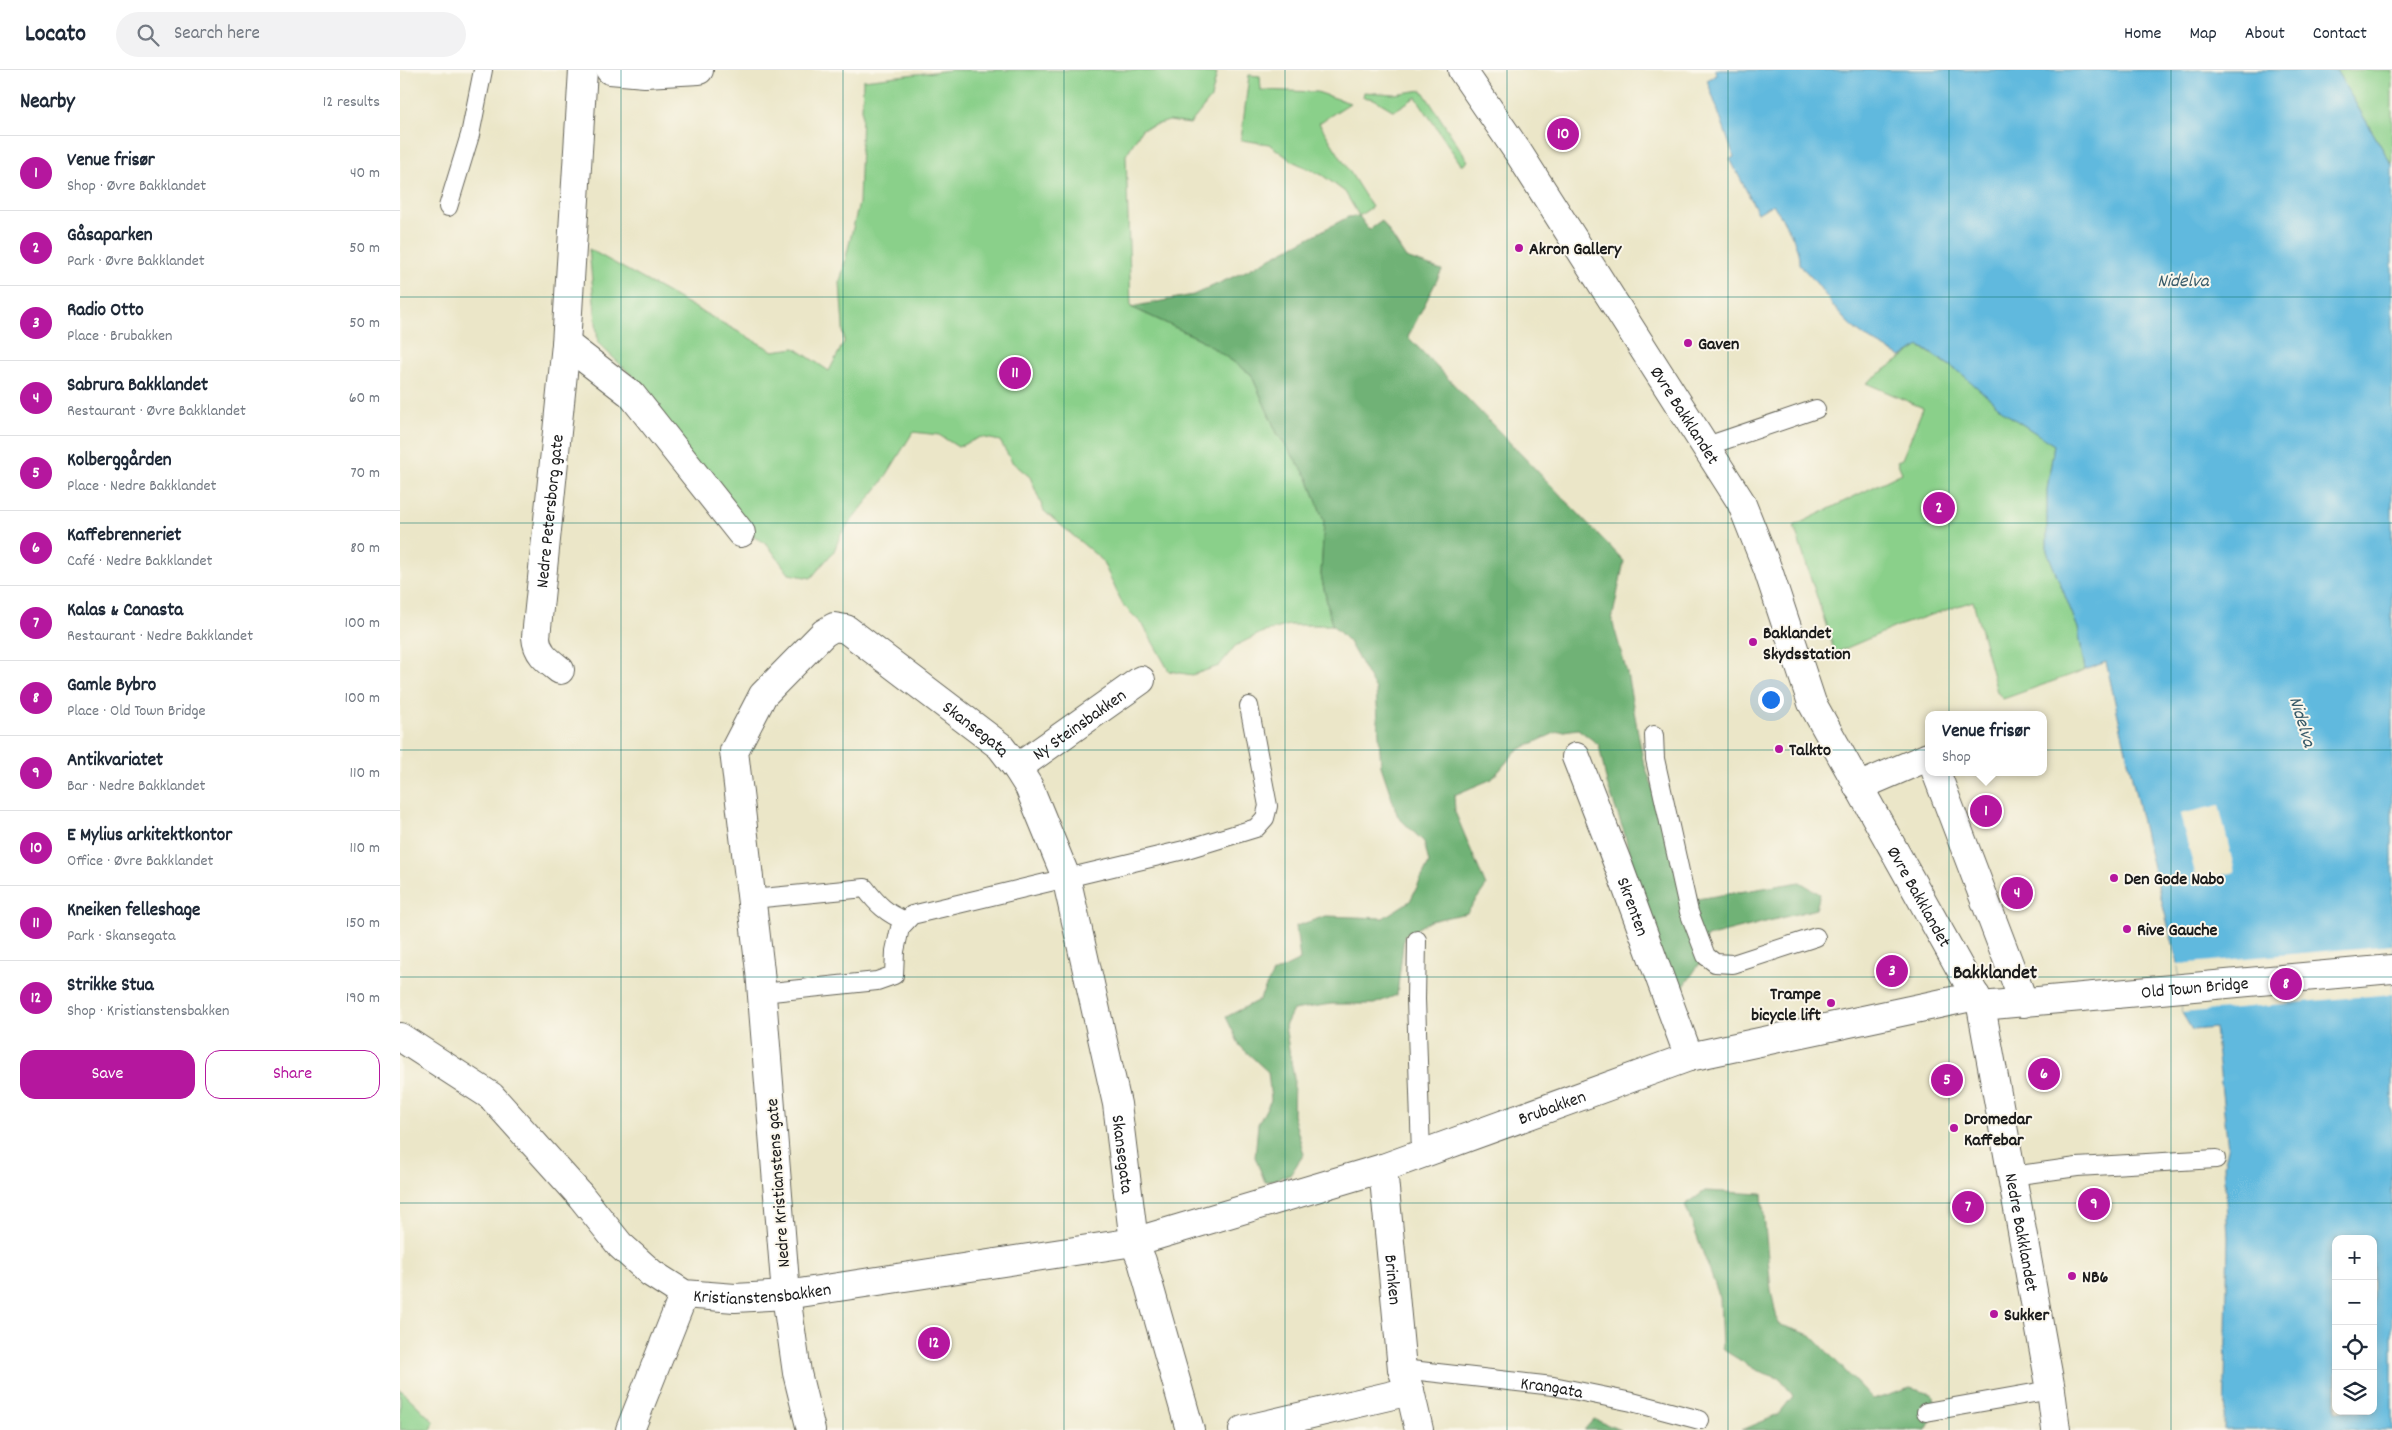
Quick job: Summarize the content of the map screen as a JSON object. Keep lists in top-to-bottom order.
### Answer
{
  "streets": {
    "street": [
      "Øvre Bakklandet",
      "Nedre Petersborg gate",
      "Ny Steinsbakken",
      "Skansegata",
      "Skrenten",
      "Old Town Bridge",
      "Brubakken",
      "Nedre Kristianstens gate",
      "Nedre Bakklandet",
      "Brinken",
      "Kristianstensbakken",
      "Krangata"
    ]
  },
  "crossings": [
    ["Øvre Bakklandet", "Brubakken"],
    ["Øvre Bakklandet", "Nedre Bakklandet"],
    ["Ny Steinsbakken", "Skansegata"],
    ["Skansegata", "Brubakken"],
    ["Skansegata", "Nedre Kristianstens gate"],
    ["Skansegata", "Kristianstensbakken"],
    ["Skrenten", "Brubakken"],
    ["Old Town Bridge", "Brubakken"],
    ["Brubakken", "Nedre Bakklandet"],
    ["Brubakken", "Brinken"],
    ["Brubakken", "Kristianstensbakken"],
    ["Nedre Kristianstens gate", "Kristianstensbakken"],
    ["Brinken", "Krangata"]
  ],
  "districts": ["Bakklandet"],
  "water": ["Nidelva"],
  "places": [
    "Akron Gallery",
    "Gaven",
    "Baklandet Skydsstation",
    "Talkto",
    "Den Gode Nabo",
    "Rive Gauche",
    "Trampe bicycle lift",
    "Dromedar Kaffebar",
    "NB6",
    "Sukker"
  ],
  "page": {
    "header": "Locato",
    "search": "Search here",
    "nav": [
      "Home",
      "Map",
      "About",
      "Contact"
    ],
    "heading": ["Nearby", "12 results"],
    "pins": [
      "10",
      "11",
      "2",
      "1",
      "4",
      "3",
      "8",
      "6",
      "5",
      "9",
      "7",
      "12"
    ],
    "list": [
      {
        "mark": "1",
        "name": "Venue frisør",
        "note": "Shop · Øvre Bakklandet",
        "value": "40 m"
      },
      {
        "mark": "2",
        "name": "Gåsaparken",
        "note": "Park · Øvre Bakklandet",
        "value": "50 m"
      },
      {
        "mark": "3",
        "name": "Radio Otto",
        "note": "Place · Brubakken",
        "value": "50 m"
      },
      {
        "mark": "4",
        "name": "Sabrura Bakklandet",
        "note": "Restaurant · Øvre Bakklandet",
        "value": "60 m"
      },
      {
        "mark": "5",
        "name": "Kolberggården",
        "note": "Place · Nedre Bakklandet",
        "value": "70 m"
      },
      {
        "mark": "6",
        "name": "Kaffebrenneriet",
        "note": "Café · Nedre Bakklandet",
        "value": "80 m"
      },
      {
        "mark": "7",
        "name": "Kalas & Canasta",
        "note": "Restaurant · Nedre Bakklandet",
        "value": "100 m"
      },
      {
        "mark": "8",
        "name": "Gamle Bybro",
        "note": "Place · Old Town Bridge",
        "value": "100 m"
      },
      {
        "mark": "9",
        "name": "Antikvariatet",
        "note": "Bar · Nedre Bakklandet",
        "value": "110 m"
      },
      {
        "mark": "10",
        "name": "E Mylius arkitektkontor",
        "note": "Office · Øvre Bakklandet",
        "value": "110 m"
      },
      {
        "mark": "11",
        "name": "Kneiken felleshage",
        "note": "Park · Skansegata",
        "value": "150 m"
      },
      {
        "mark": "12",
        "name": "Strikke Stua",
        "note": "Shop · Kristianstensbakken",
        "value": "190 m"
      }
    ],
    "popup": ["Venue frisør", "Shop"],
    "buttons": ["Save", "Share"],
    "map_buttons": ["+", "−"]
  }
}
